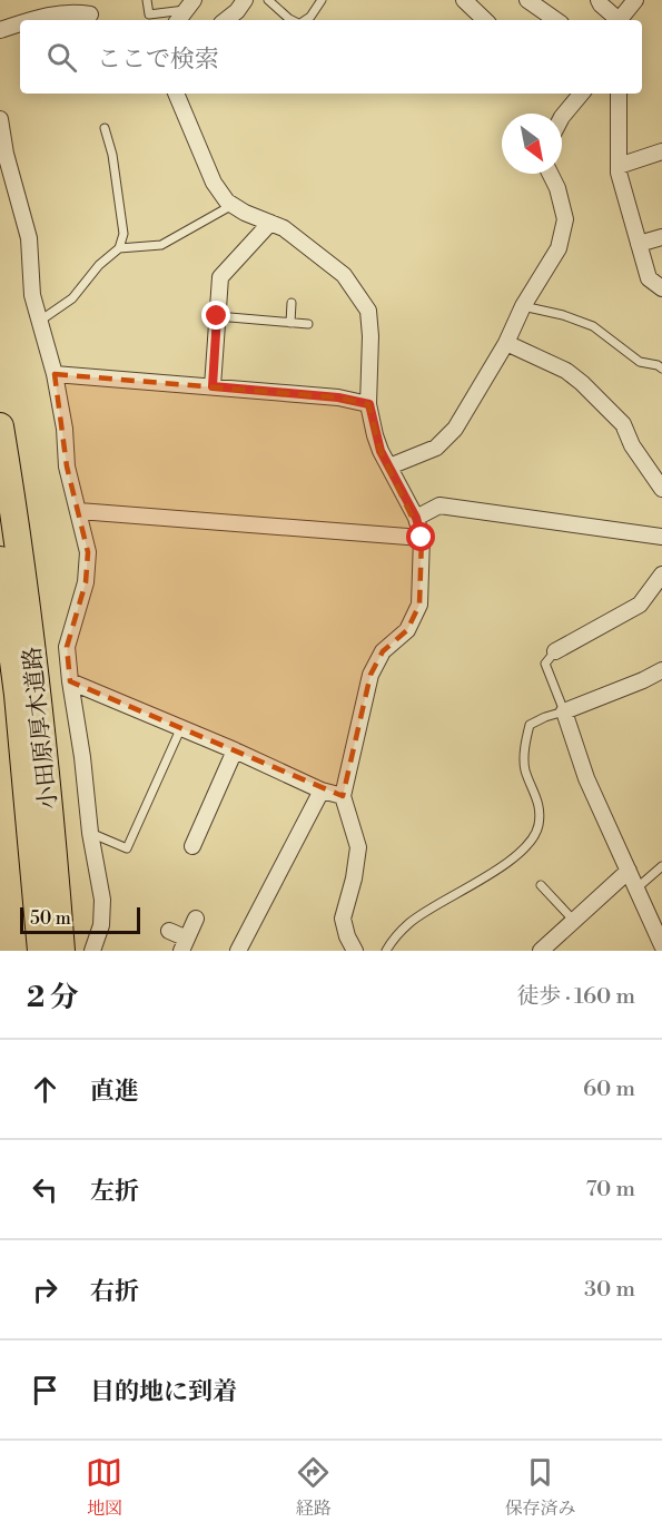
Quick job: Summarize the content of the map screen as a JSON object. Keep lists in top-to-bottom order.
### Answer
{
  "streets": {
    "highway": ["小田原厚木道路"]
  },
  "scale_bar": "50 m",
  "north": "bottom right",
  "page": {
    "search": "ここで検索",
    "scale": "50 m",
    "heading": ["2 分", "徒歩 · 160 m"],
    "list": [
      ["直進", "60 m"],
      ["左折", "70 m"],
      ["右折", "30 m"],
      "目的地に到着"
    ],
    "nav": ["地図", "経路", "保存済み"]
  }
}
